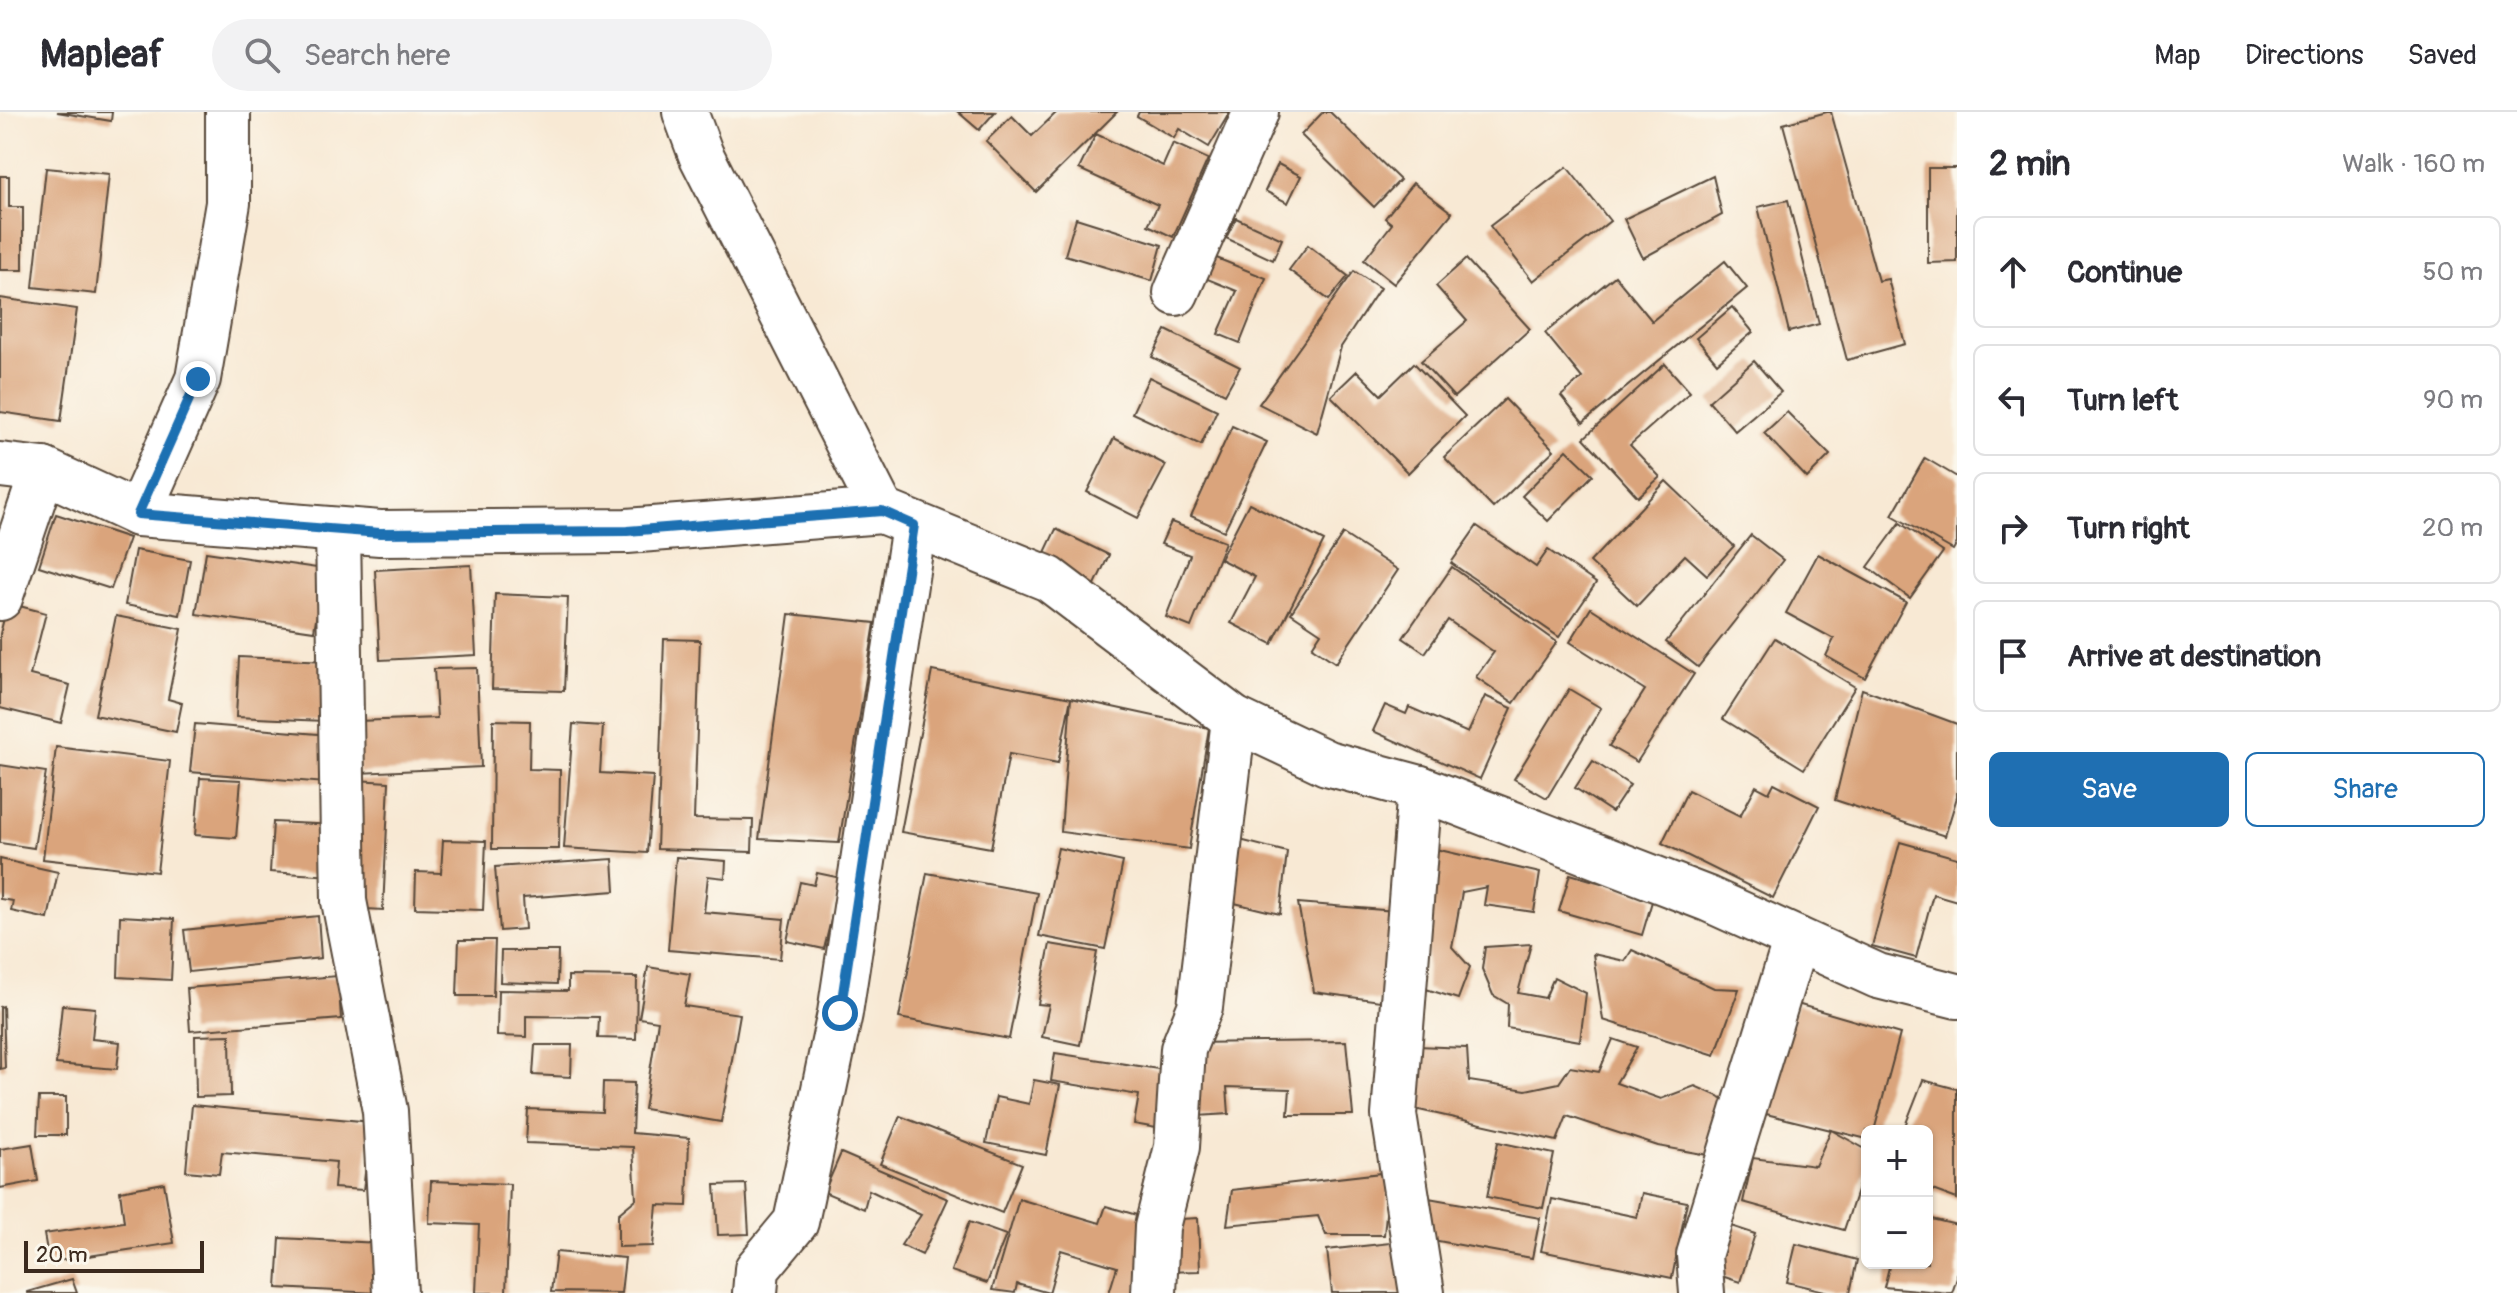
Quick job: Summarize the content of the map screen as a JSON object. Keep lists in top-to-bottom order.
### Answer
{
  "scale_bar": "20 m",
  "page": {
    "header": "Mapleaf",
    "search": "Search here",
    "nav": ["Map", "Directions", "Saved"],
    "heading": ["2 min", "Walk · 160 m"],
    "list": [
      ["Continue", "50 m"],
      ["Turn left", "90 m"],
      ["Turn right", "20 m"],
      "Arrive at destination"
    ],
    "buttons": ["Save", "Share"],
    "map_buttons": ["+", "−"],
    "scale": "20 m"
  }
}
